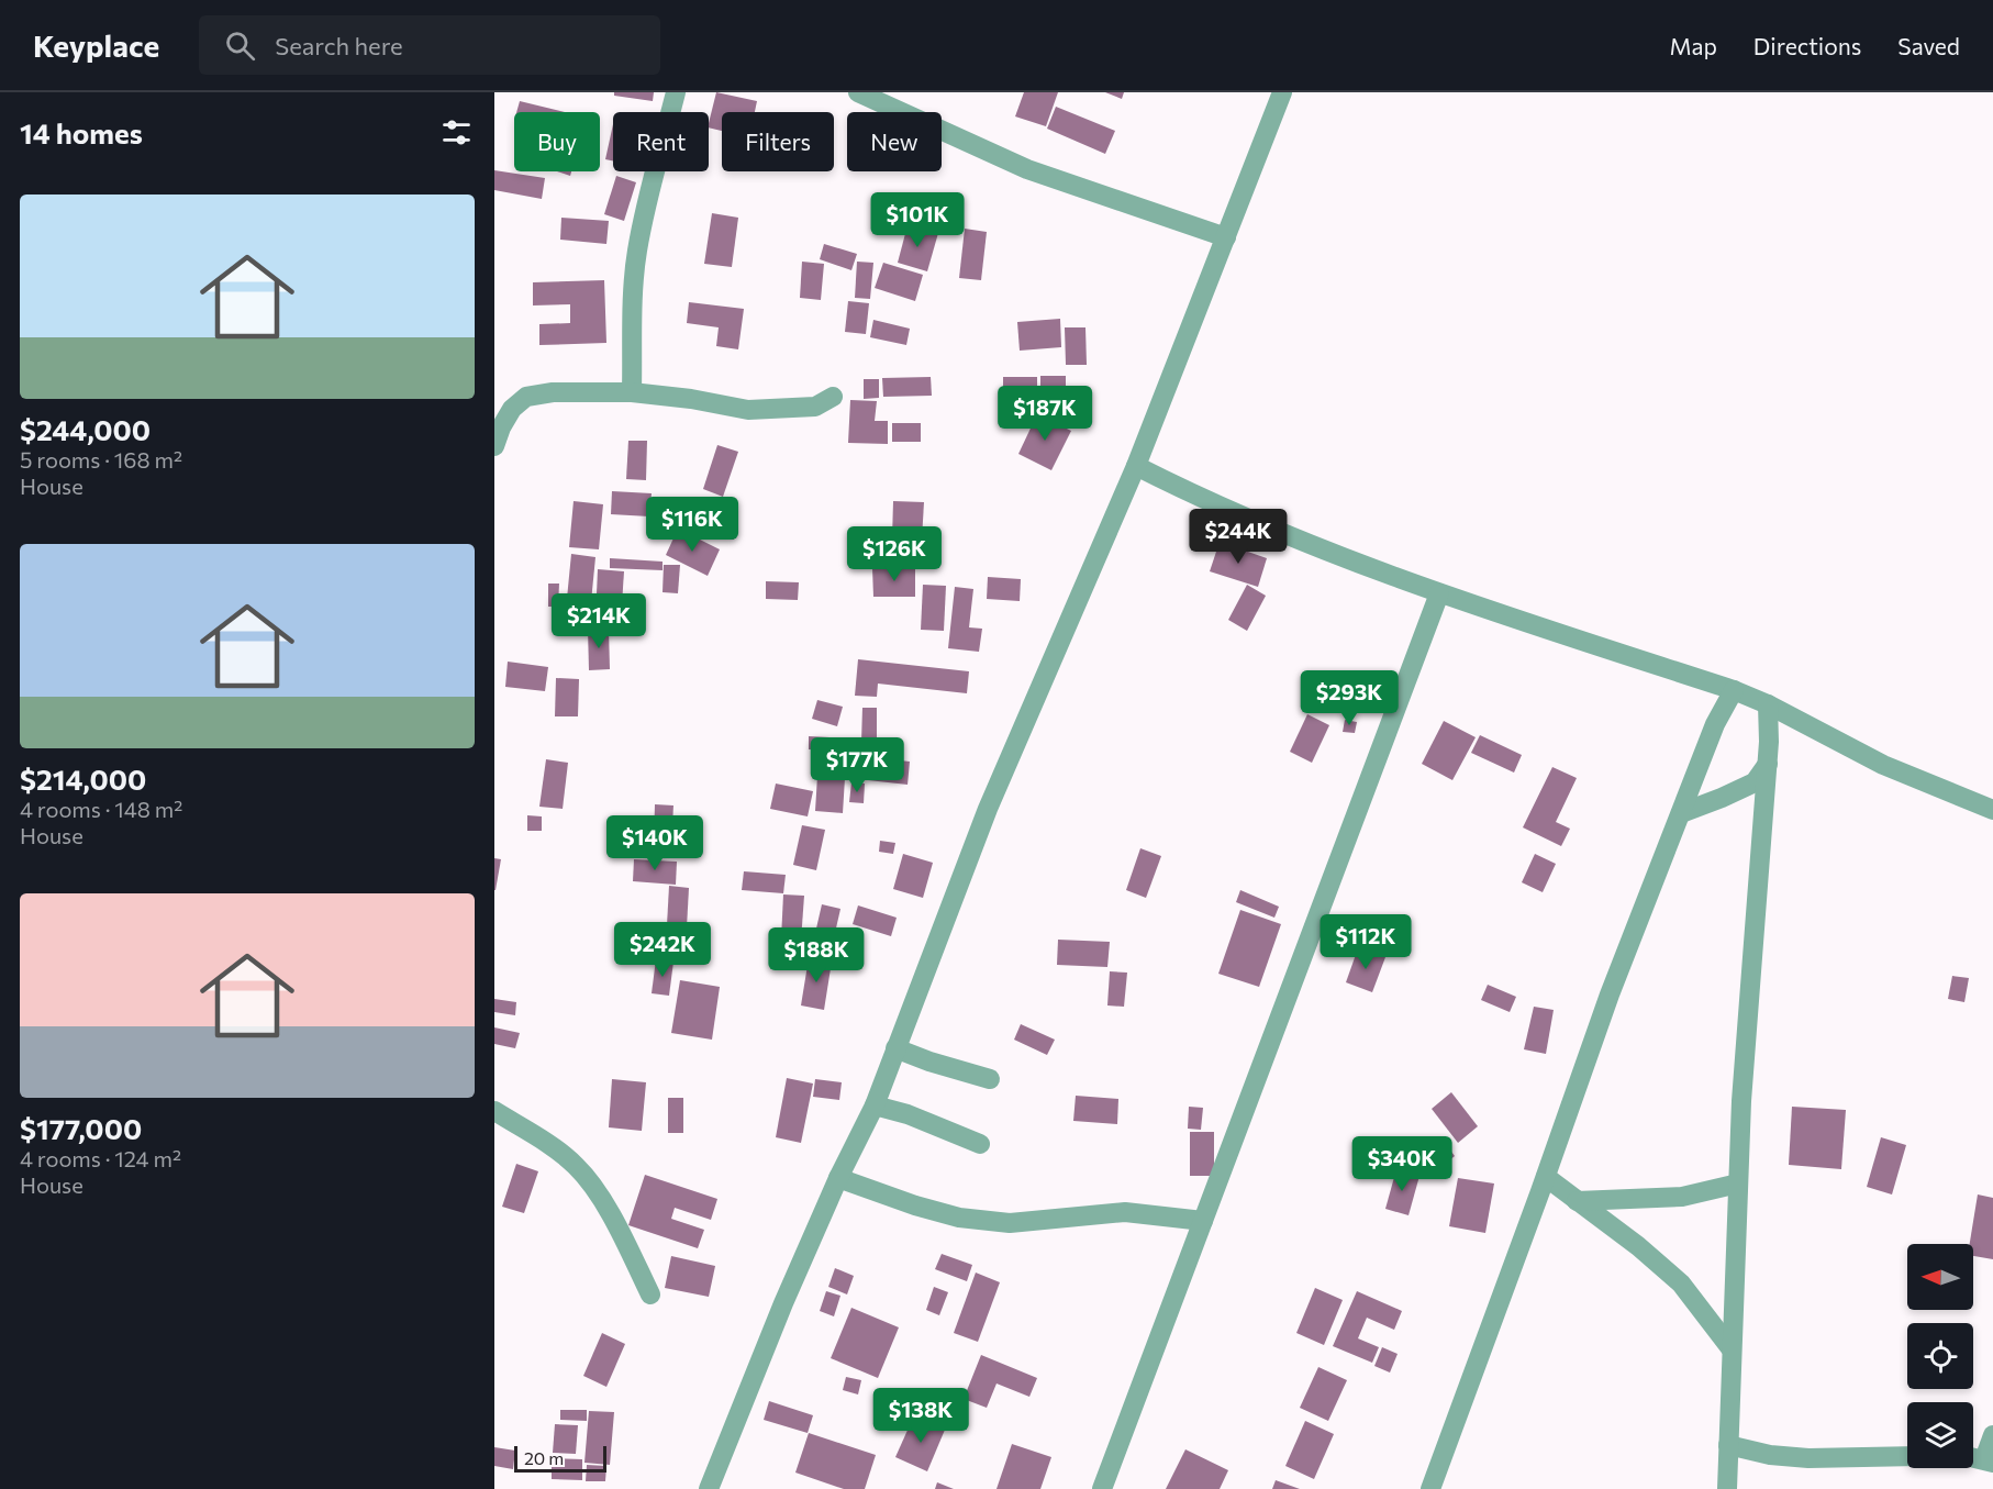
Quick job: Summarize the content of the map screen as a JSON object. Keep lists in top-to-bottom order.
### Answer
{
  "scale_bar": "20 m",
  "north": "left",
  "page": {
    "header": "Keyplace",
    "search": "Search here",
    "nav": ["Map", "Directions", "Saved"],
    "heading": "14 homes",
    "chip": [
      "Buy",
      "Rent",
      "Filters",
      "New"
    ],
    "list": [
      {
        "name": "$244,000",
        "note": "5 rooms · 168 m² · House"
      },
      {
        "name": "$214,000",
        "note": "4 rooms · 148 m² · House"
      },
      {
        "name": "$177,000",
        "note": "4 rooms · 124 m² · House"
      }
    ],
    "price": [
      "$101K",
      "$187K",
      "$116K",
      "$244K",
      "$126K",
      "$214K",
      "$293K",
      "$177K",
      "$140K",
      "$112K",
      "$242K",
      "$188K",
      "$340K",
      "$138K"
    ],
    "scale": "20 m"
  }
}
